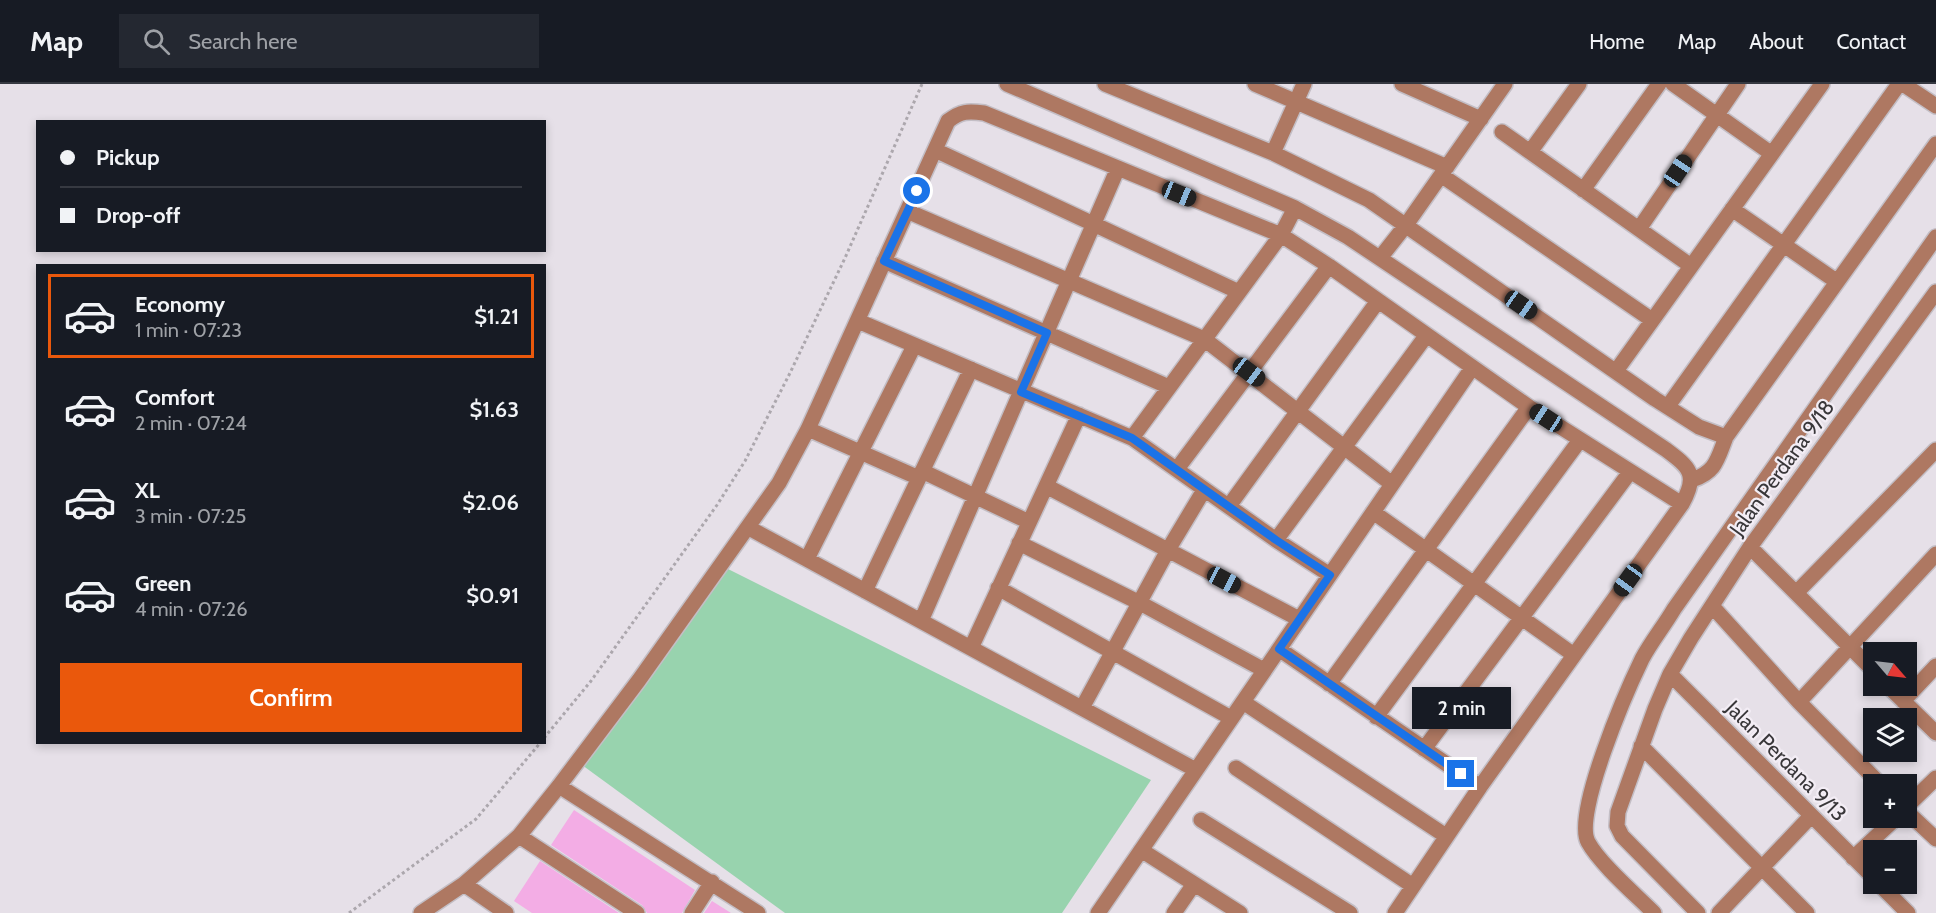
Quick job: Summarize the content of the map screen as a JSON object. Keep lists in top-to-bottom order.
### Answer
{
  "streets": {
    "street": ["Jalan Perdana 9/18", "Jalan Perdana 9/13"]
  },
  "crossings": [
    ["Jalan Perdana 9/18", "Jalan Perdana 9/13"]
  ],
  "north": "bottom right",
  "page": {
    "header": "Map",
    "search": "Search here",
    "nav": [
      "Home",
      "Map",
      "About",
      "Contact"
    ],
    "banner": ["Pickup", "Drop-off"],
    "list": [
      {
        "name": "Economy",
        "note": "1 min · 07:23",
        "value": "$1.21"
      },
      {
        "name": "Comfort",
        "note": "2 min · 07:24",
        "value": "$1.63"
      },
      {
        "name": "XL",
        "note": "3 min · 07:25",
        "value": "$2.06"
      },
      {
        "name": "Green",
        "note": "4 min · 07:26",
        "value": "$0.91"
      }
    ],
    "map_buttons": ["+", "−"],
    "buttons": "Confirm",
    "bubble": "2 min"
  }
}
